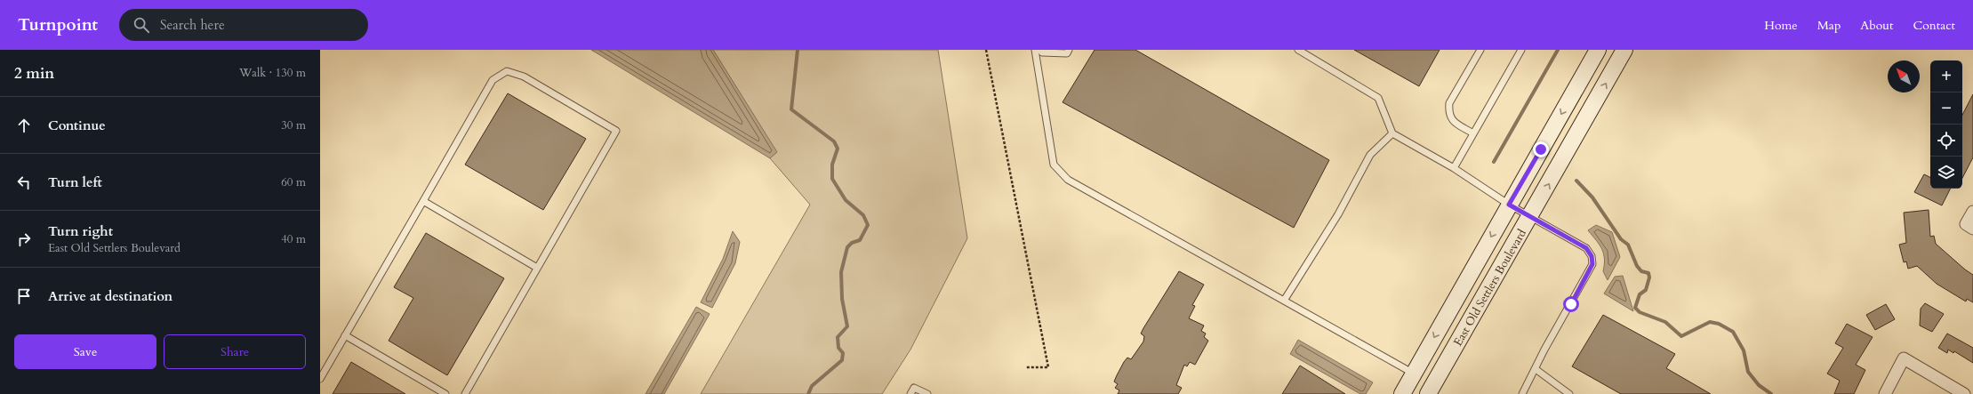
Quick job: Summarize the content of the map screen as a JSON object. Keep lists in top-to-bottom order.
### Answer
{
  "streets": {
    "main road": ["East Old Settlers Boulevard"]
  },
  "north": "top left",
  "page": {
    "header": "Turnpoint",
    "search": "Search here",
    "nav": [
      "Home",
      "Map",
      "About",
      "Contact"
    ],
    "heading": ["2 min", "Walk · 130 m"],
    "map_buttons": ["+", "−"],
    "list": [
      ["Continue", "30 m"],
      ["Turn left", "60 m"],
      ["Turn right", "East Old Settlers Boulevard", "40 m"],
      "Arrive at destination"
    ],
    "buttons": ["Save", "Share"]
  }
}
